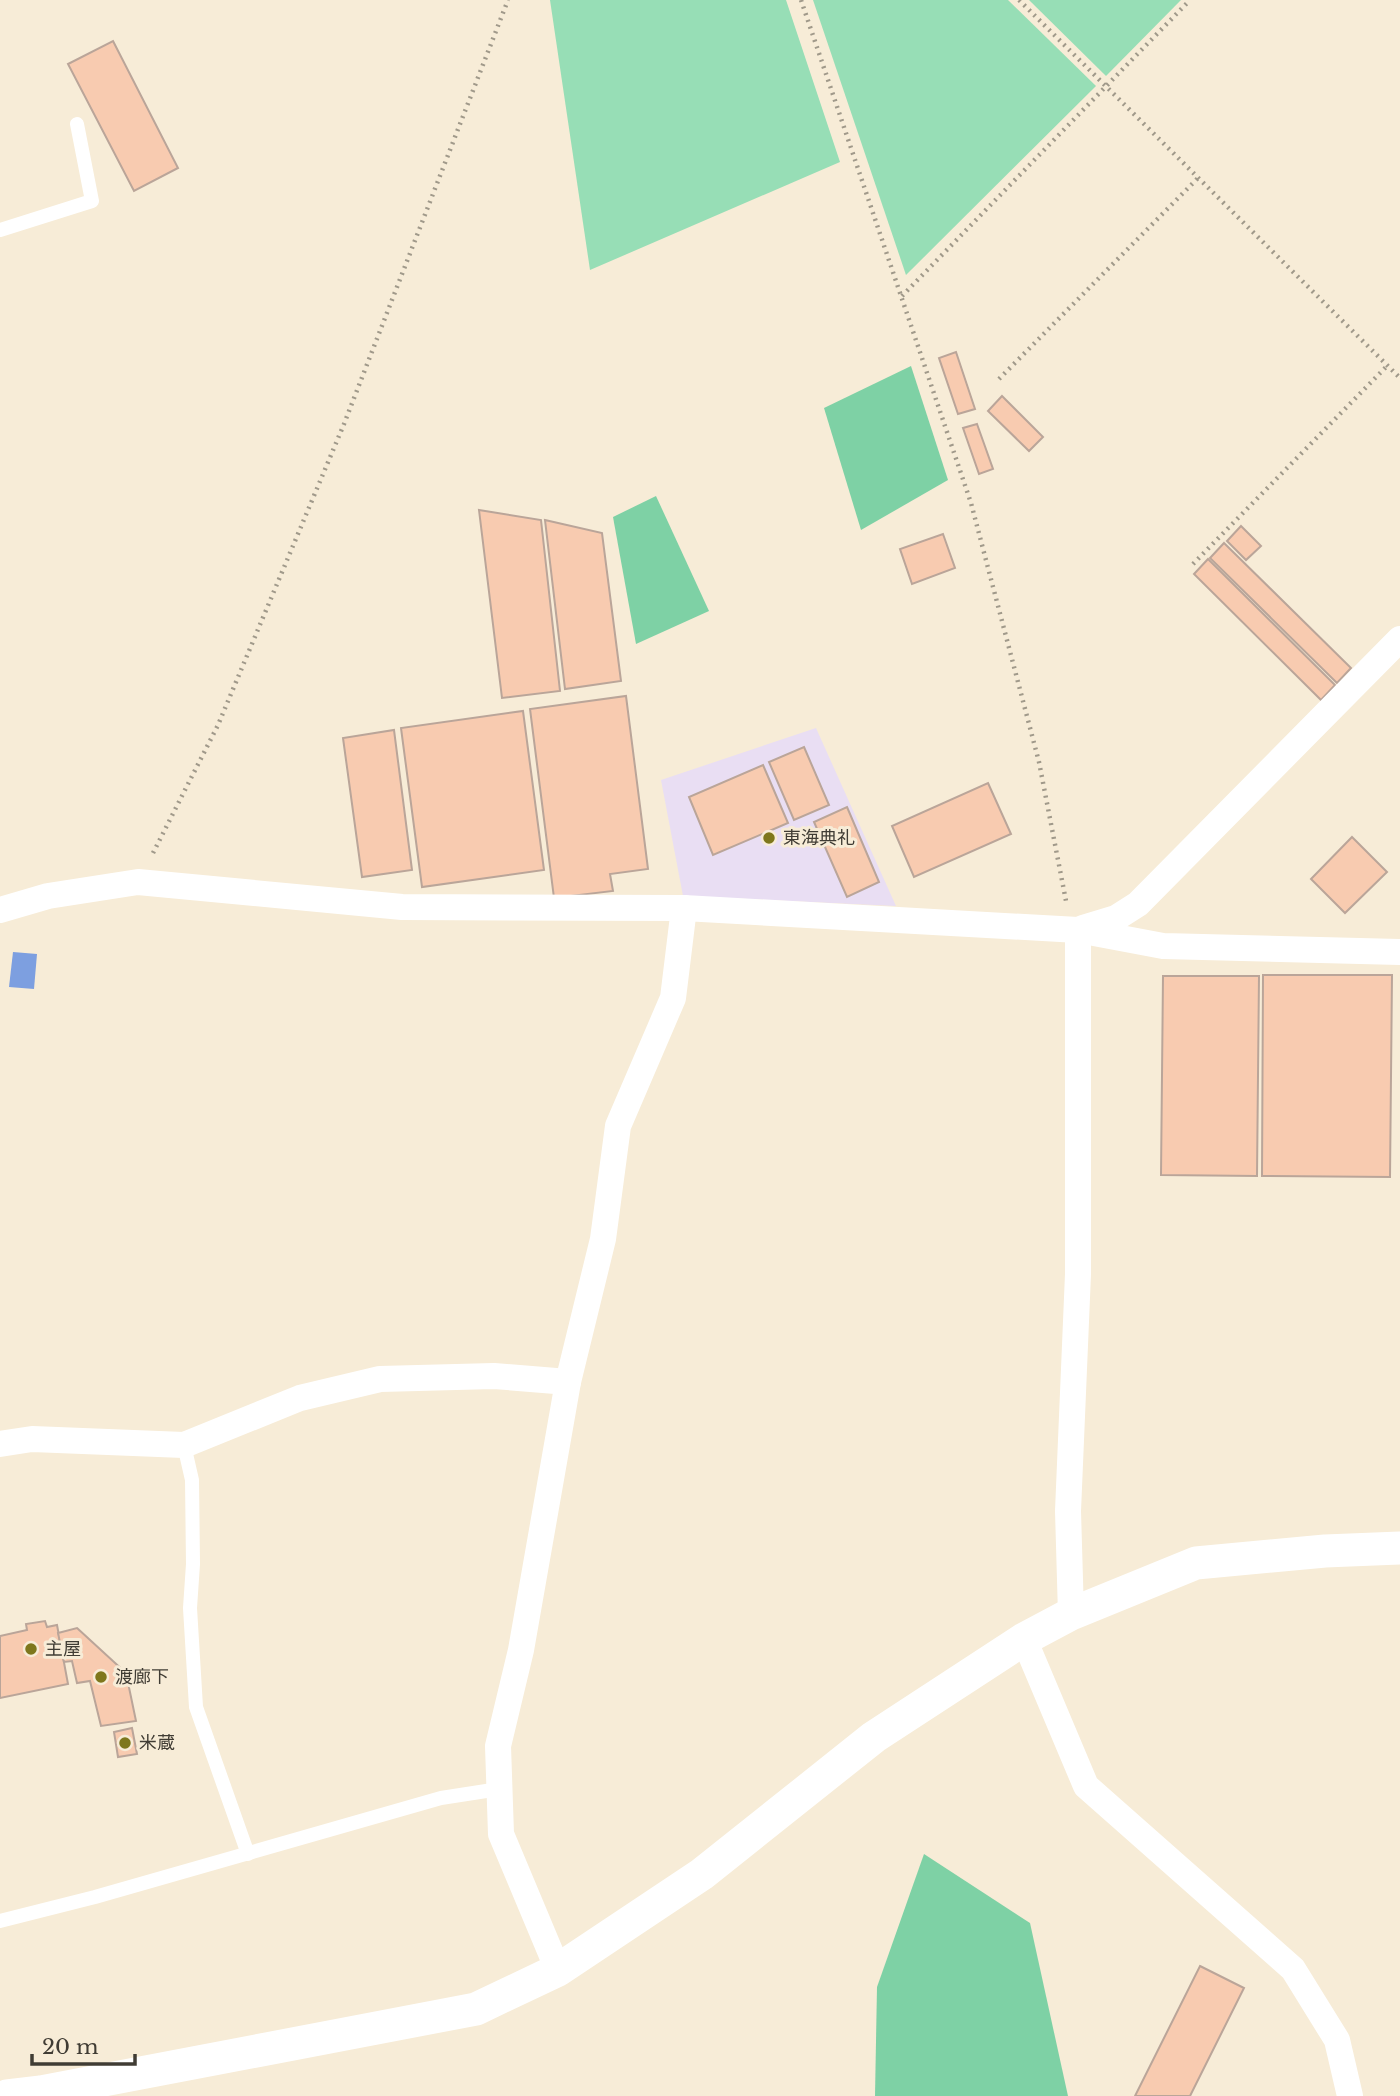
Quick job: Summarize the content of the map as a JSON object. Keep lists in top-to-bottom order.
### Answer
{
  "places": [
    "東海典礼",
    "主屋",
    "渡廊下",
    "米蔵"
  ],
  "scale_bar": "20 m"
}
